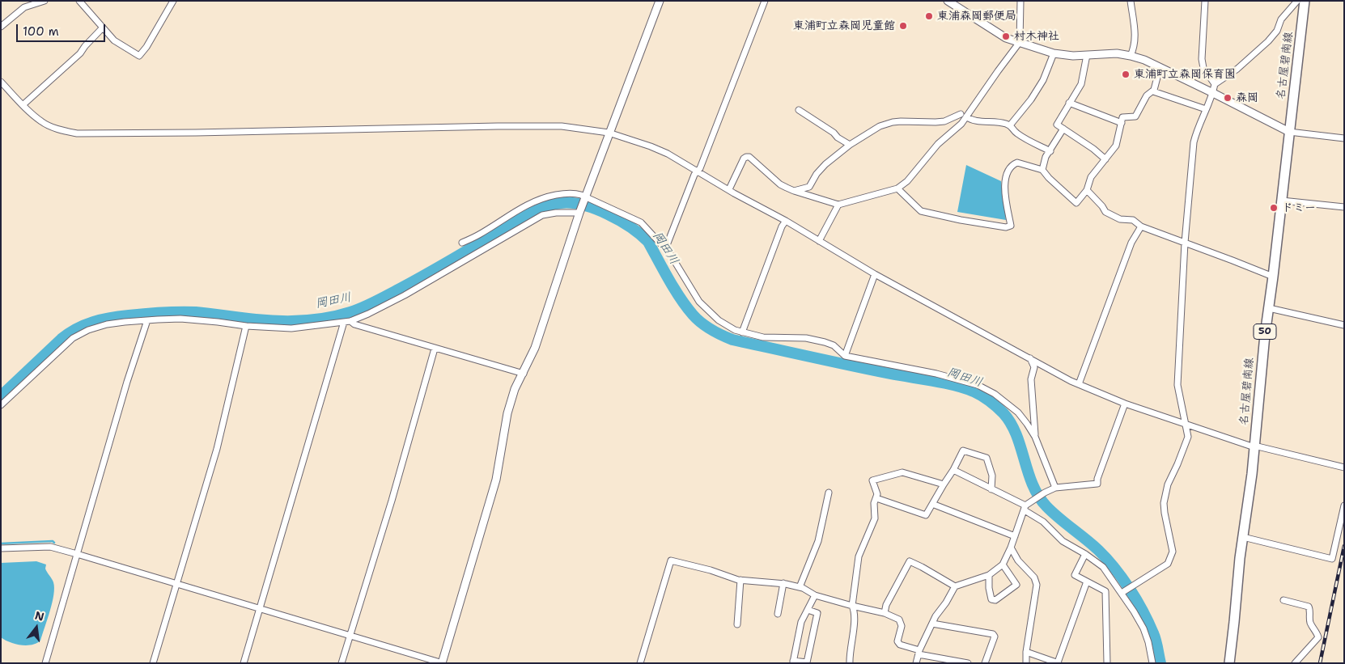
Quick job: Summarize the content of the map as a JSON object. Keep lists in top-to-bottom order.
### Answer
{
  "streets": {
    "main road": ["名古屋碧南線", "50"]
  },
  "water": ["岡田川"],
  "places": [
    "東浦森岡郵便局",
    "東浦町立森岡児童館",
    "村木神社",
    "東浦町立森岡保育園",
    "森岡",
    "ドミー"
  ],
  "scale_bar": "100 m",
  "north": "top"
}
